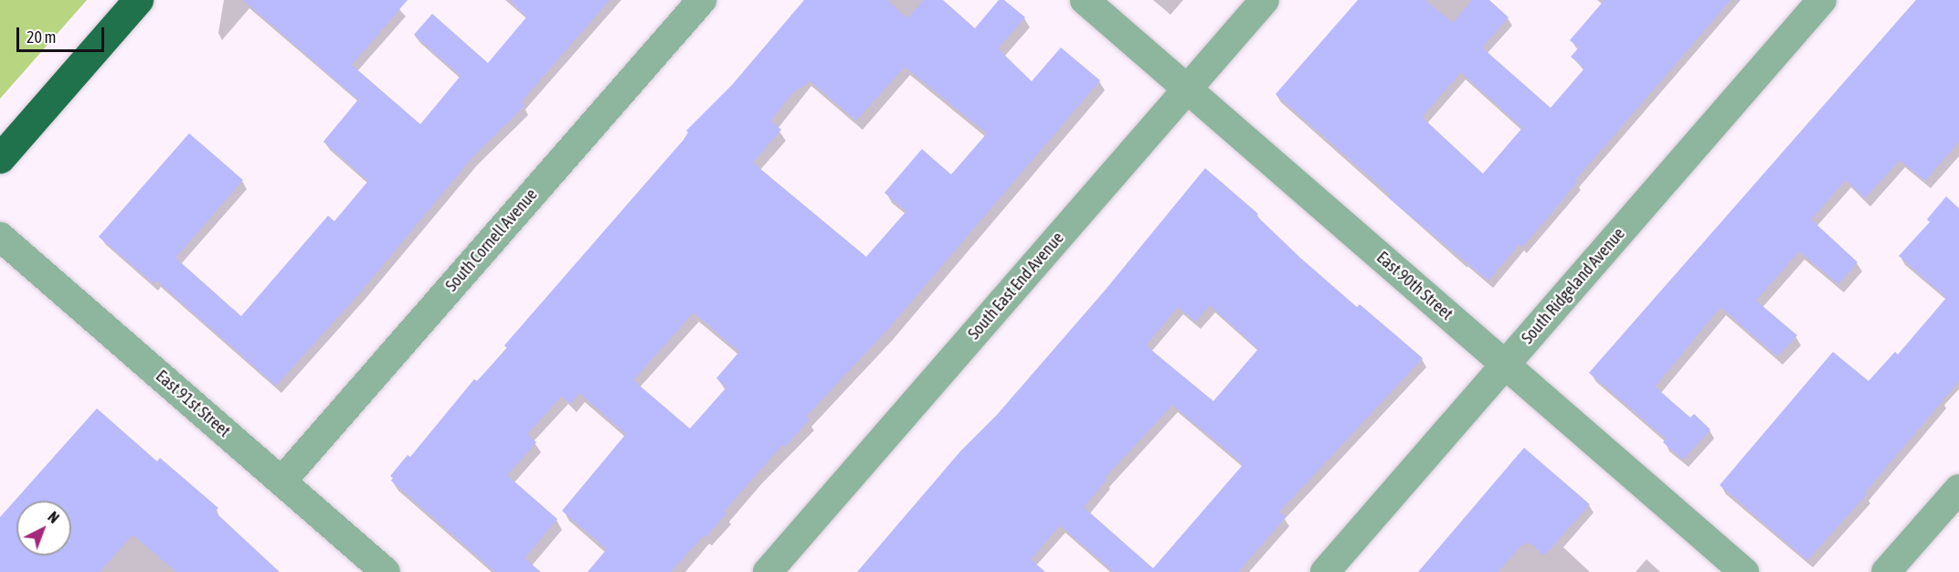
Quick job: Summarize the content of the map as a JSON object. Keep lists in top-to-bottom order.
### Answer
{
  "streets": {
    "street": [
      "South Cornell Avenue",
      "South East End Avenue",
      "East 90th Street",
      "South Ridgeland Avenue",
      "East 91st Street"
    ]
  },
  "crossings": [
    ["South Cornell Avenue", "East 91st Street"],
    ["South East End Avenue", "East 90th Street"],
    ["East 90th Street", "South Ridgeland Avenue"]
  ],
  "scale_bar": "20 m",
  "north": "top right"
}
